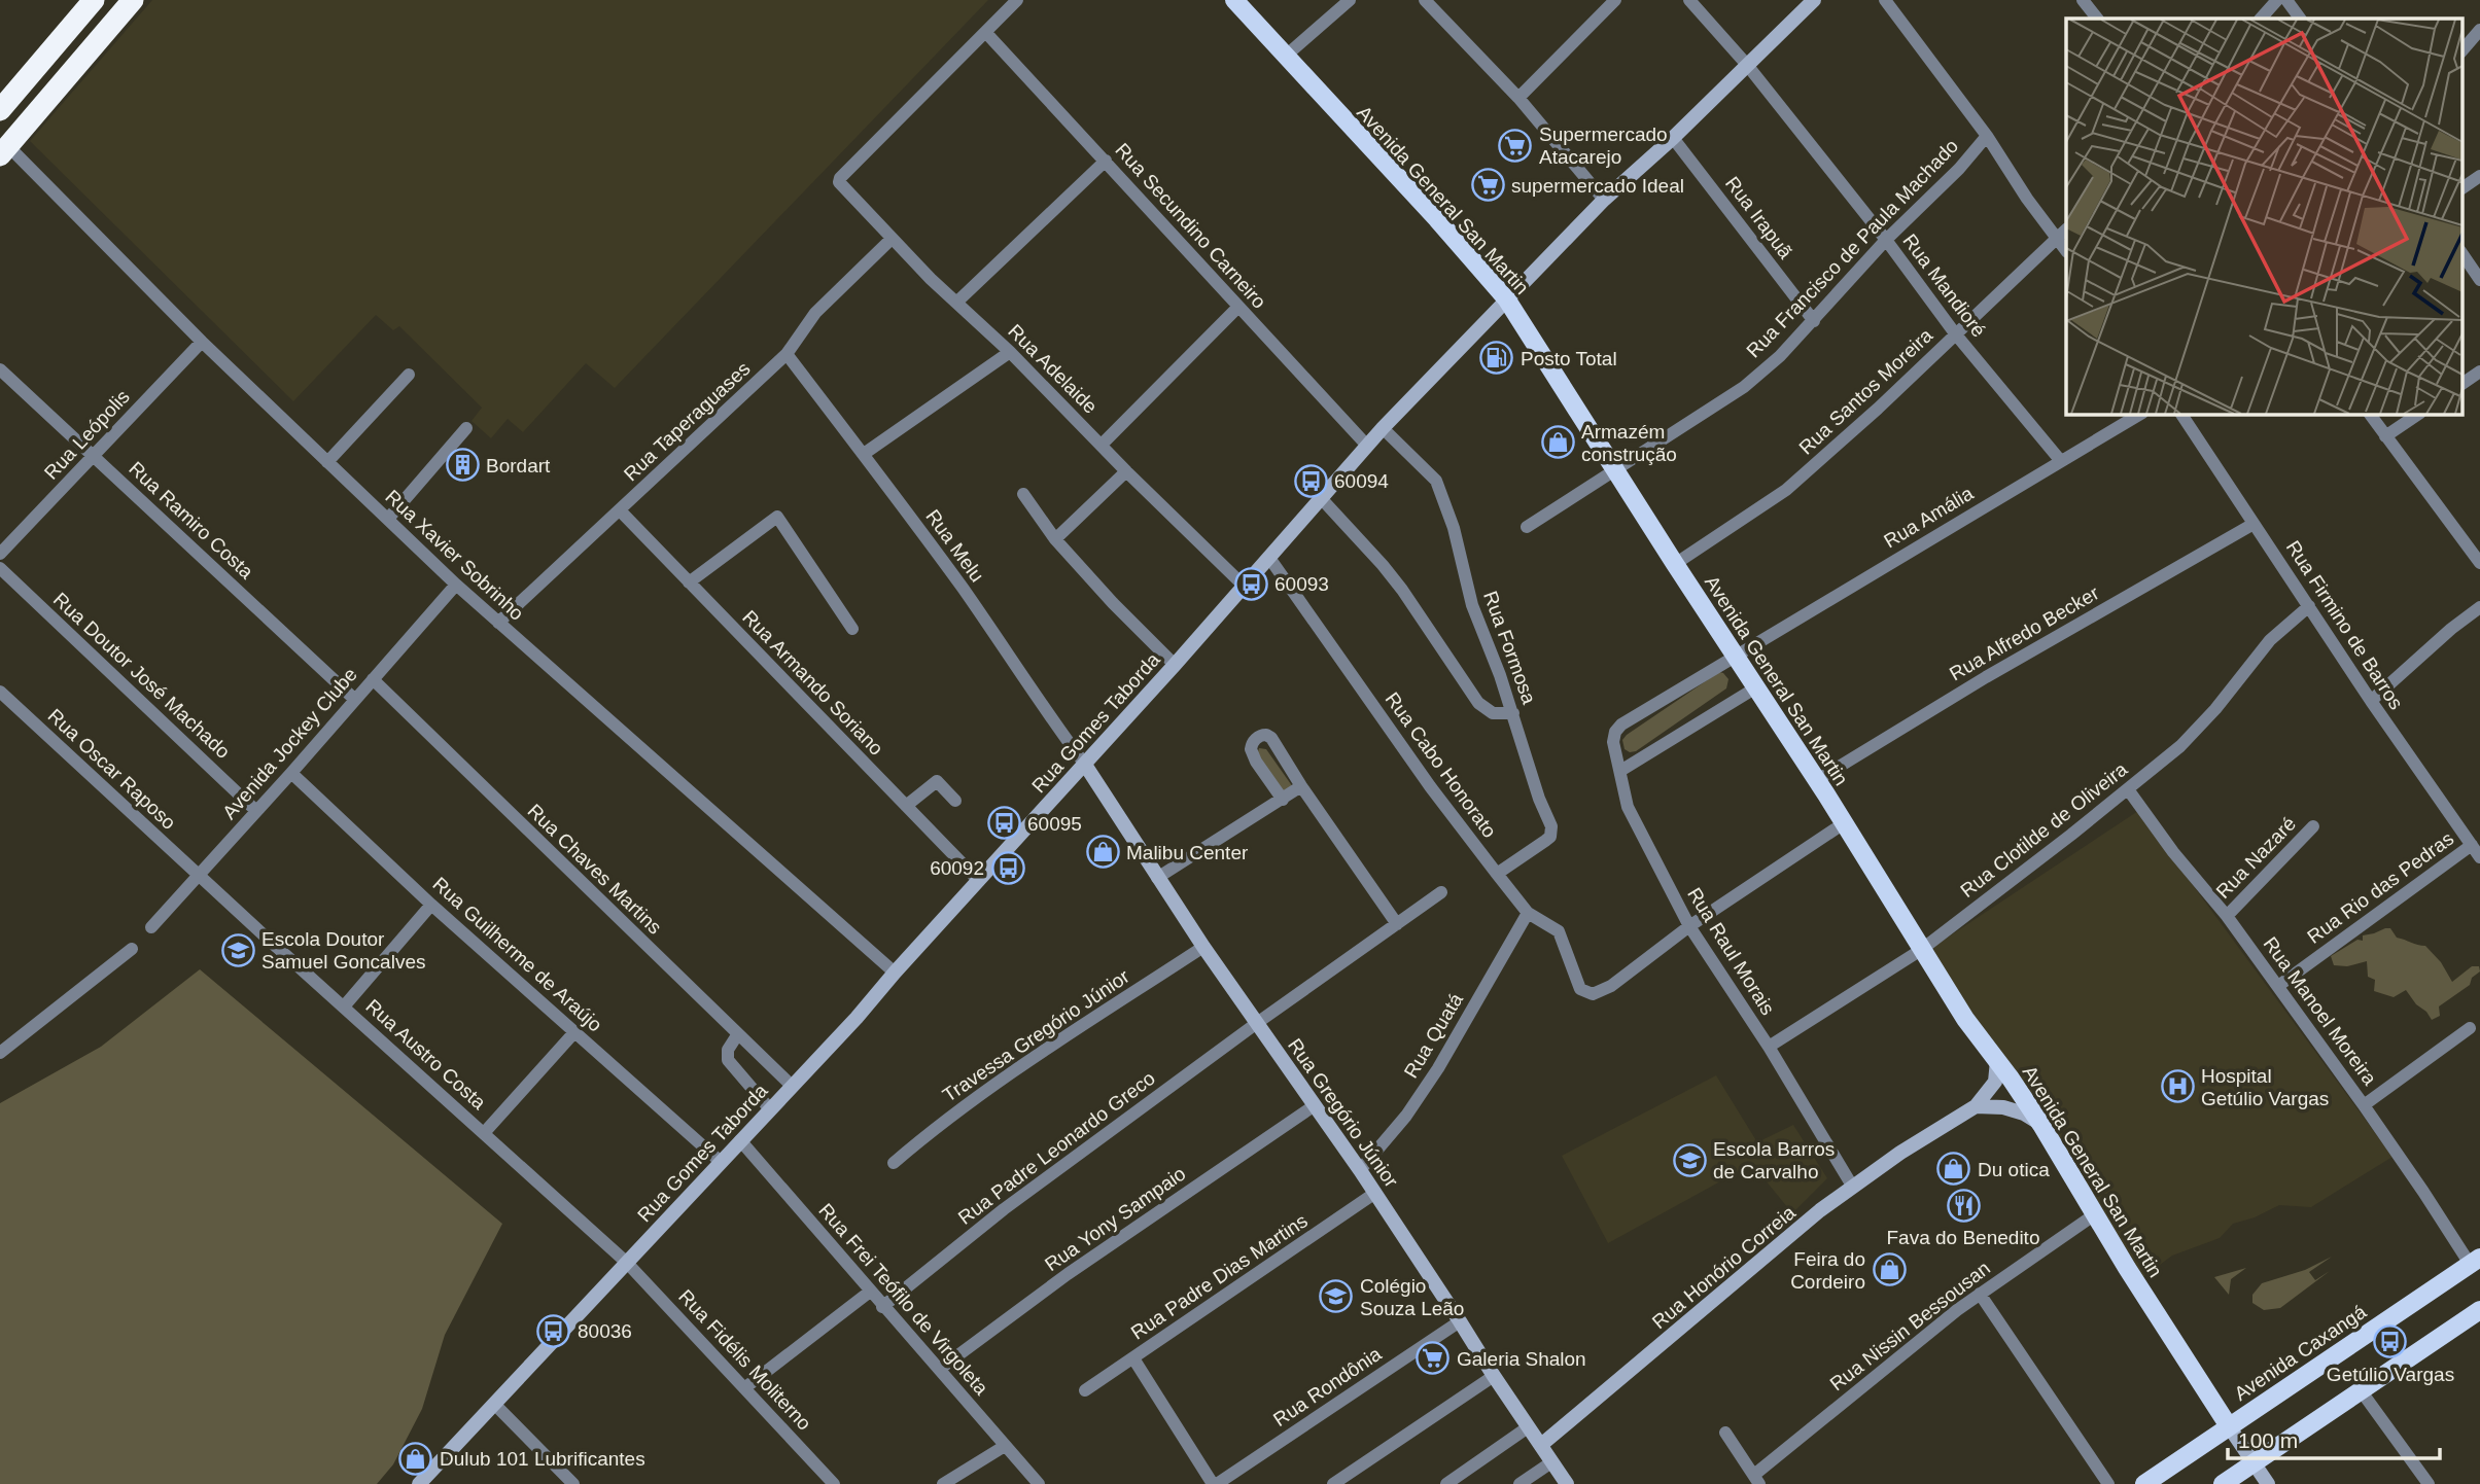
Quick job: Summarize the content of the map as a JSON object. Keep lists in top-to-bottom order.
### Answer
{
  "streets": {
    "main road": [
      "Avenida General San Martin",
      "Rua Gomes Taborda",
      "Rua Gregório Júnior",
      "Rua Honório Correia",
      "Avenida Caxangá"
    ],
    "street": [
      "Rua Irapuã",
      "Rua Secundino Carneiro",
      "Rua Francisco de Paula Machado",
      "Rua Mandioré",
      "Rua Adelaide",
      "Rua Santos Moreira",
      "Rua Taperaguases",
      "Rua Leópolis",
      "Rua Amália",
      "Rua Ramiro Costa",
      "Rua Melu",
      "Rua Xavier Sobrinho",
      "Rua Firmino de Barros",
      "Rua Alfredo Becker",
      "Rua Formosa",
      "Rua Doutor José Machado",
      "Rua Armando Soriano",
      "Avenida Jockey Clube",
      "Rua Cabo Honorato",
      "Rua Oscar Raposo",
      "Rua Clotilde de Oliveira",
      "Rua Nazaré",
      "Rua Chaves Martins",
      "Rua Rio das Pedras",
      "Rua Raul Morais",
      "Rua Guilherme de Araújo",
      "Rua Manoel Moreira",
      "Travessa Gregório Júnior",
      "Rua Quatá",
      "Rua Austro Costa",
      "Rua Padre Leonardo Greco",
      "Rua Yony Sampaio",
      "Rua Padre Dias Martins",
      "Rua Frei Teófilo de Virgoleta",
      "Rua Nissin Bessousan",
      "Rua Fidélis Moliterno",
      "Rua Rondônia"
    ]
  },
  "crossings": [
    ["Avenida General San Martin", "Rua Francisco de Paula Machado"],
    ["Avenida General San Martin", "Rua Santos Moreira"],
    ["Avenida General San Martin", "Rua Amália"],
    ["Avenida General San Martin", "Rua Alfredo Becker"],
    ["Avenida General San Martin", "Rua Gomes Taborda"],
    ["Avenida General San Martin", "Rua Clotilde de Oliveira"],
    ["Avenida General San Martin", "Rua Honório Correia"],
    ["Avenida General San Martin", "Rua Nissin Bessousan"],
    ["Avenida General San Martin", "Avenida Caxangá"],
    ["Rua Irapuã", "Rua Francisco de Paula Machado"],
    ["Rua Irapuã", "Rua Gomes Taborda"],
    ["Rua Secundino Carneiro", "Rua Adelaide"],
    ["Rua Secundino Carneiro", "Rua Gomes Taborda"],
    ["Rua Francisco de Paula Machado", "Rua Mandioré"],
    ["Rua Mandioré", "Rua Santos Moreira"],
    ["Rua Mandioré", "Rua Amália"],
    ["Rua Mandioré", "Rua Gomes Taborda"],
    ["Rua Adelaide", "Rua Taperaguases"],
    ["Rua Adelaide", "Rua Gomes Taborda"],
    ["Rua Taperaguases", "Rua Melu"],
    ["Rua Taperaguases", "Rua Xavier Sobrinho"],
    ["Rua Taperaguases", "Rua Armando Soriano"],
    ["Rua Leópolis", "Rua Ramiro Costa"],
    ["Rua Leópolis", "Rua Xavier Sobrinho"],
    ["Rua Amália", "Rua Raul Morais"],
    ["Rua Ramiro Costa", "Avenida Jockey Clube"],
    ["Rua Melu", "Rua Gomes Taborda"],
    ["Rua Melu", "Rua Gregório Júnior"],
    ["Rua Xavier Sobrinho", "Rua Gomes Taborda"],
    ["Rua Xavier Sobrinho", "Avenida Jockey Clube"],
    ["Rua Firmino de Barros", "Rua Alfredo Becker"],
    ["Rua Firmino de Barros", "Rua Clotilde de Oliveira"],
    ["Rua Firmino de Barros", "Rua Rio das Pedras"],
    ["Rua Formosa", "Rua Gomes Taborda"],
    ["Rua Formosa", "Rua Cabo Honorato"],
    ["Rua Doutor José Machado", "Avenida Jockey Clube"],
    ["Rua Armando Soriano", "Rua Gomes Taborda"],
    ["Rua Gomes Taborda", "Rua Cabo Honorato"],
    ["Rua Gomes Taborda", "Rua Chaves Martins"],
    ["Rua Gomes Taborda", "Rua Guilherme de Araújo"],
    ["Rua Gomes Taborda", "Rua Austro Costa"],
    ["Rua Gomes Taborda", "Rua Gregório Júnior"],
    ["Rua Gomes Taborda", "Rua Frei Teófilo de Virgoleta"],
    ["Rua Gomes Taborda", "Rua Fidélis Moliterno"],
    ["Avenida Jockey Clube", "Rua Oscar Raposo"],
    ["Avenida Jockey Clube", "Rua Chaves Martins"],
    ["Avenida Jockey Clube", "Rua Guilherme de Araújo"],
    ["Avenida Jockey Clube", "Rua Austro Costa"],
    ["Rua Cabo Honorato", "Rua Raul Morais"],
    ["Rua Cabo Honorato", "Rua Quatá"],
    ["Rua Oscar Raposo", "Rua Austro Costa"],
    ["Rua Clotilde de Oliveira", "Rua Raul Morais"],
    ["Rua Clotilde de Oliveira", "Rua Manoel Moreira"],
    ["Rua Nazaré", "Rua Manoel Moreira"],
    ["Rua Rio das Pedras", "Rua Manoel Moreira"],
    ["Rua Raul Morais", "Rua Honório Correia"],
    ["Rua Manoel Moreira", "Avenida Caxangá"],
    ["Travessa Gregório Júnior", "Rua Gregório Júnior"],
    ["Rua Quatá", "Rua Gregório Júnior"],
    ["Rua Austro Costa", "Rua Fidélis Moliterno"],
    ["Rua Gregório Júnior", "Rua Padre Leonardo Greco"],
    ["Rua Gregório Júnior", "Rua Yony Sampaio"],
    ["Rua Gregório Júnior", "Rua Honório Correia"],
    ["Rua Gregório Júnior", "Rua Padre Dias Martins"],
    ["Rua Gregório Júnior", "Rua Rondônia"],
    ["Rua Padre Leonardo Greco", "Rua Frei Teófilo de Virgoleta"],
    ["Rua Yony Sampaio", "Rua Frei Teófilo de Virgoleta"]
  ],
  "places": {
    "supermarket": ["Supermercado Atacarejo", "supermercado Ideal", "Galeria Shalon"],
    "fuel station": ["Posto Total"],
    "shop": [
      "Armazém construção",
      "Malibu Center",
      "Du otica",
      "Feira do Cordeiro",
      "Dulub 101 Lubrificantes"
    ],
    "building": ["Bordart"],
    "bus stop": [
      "60094",
      "60093",
      "60095",
      "60092",
      "80036",
      "Getúlio Vargas"
    ],
    "school or university": ["Escola Doutor Samuel Goncalves", "Escola Barros de Carvalho", "Colégio Souza Leão"],
    "hospital": ["Hospital Getúlio Vargas"],
    "restaurant": ["Fava do Benedito"]
  },
  "scale_bar": "100 m"
}
